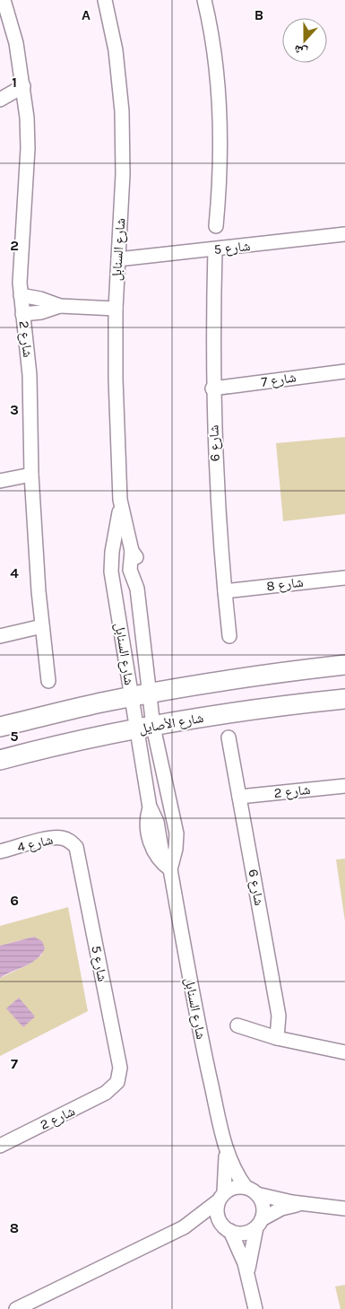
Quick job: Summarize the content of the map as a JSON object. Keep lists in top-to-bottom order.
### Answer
{
  "streets": {
    "main road": ["شارع الأصايل"],
    "street": [
      "شارع 5",
      "شارع السنابل",
      "شارع 2",
      "شارع 7",
      "شارع 6",
      "شارع 8",
      "شارع 4"
    ]
  },
  "crossings": [
    ["شارع 5", "شارع السنابل"],
    ["شارع 5", "شارع 2"],
    ["شارع 5", "شارع 6"],
    ["شارع 5", "شارع 4"],
    ["شارع السنابل", "شارع الأصايل"],
    ["شارع 2", "شارع 6"],
    ["شارع 7", "شارع 6"],
    ["شارع 6", "شارع 8"]
  ],
  "north": "bottom",
  "grid": {
    "columns": ["A", "B"],
    "rows": [
      "1",
      "2",
      "3",
      "4",
      "5",
      "6",
      "7",
      "8"
    ]
  }
}
